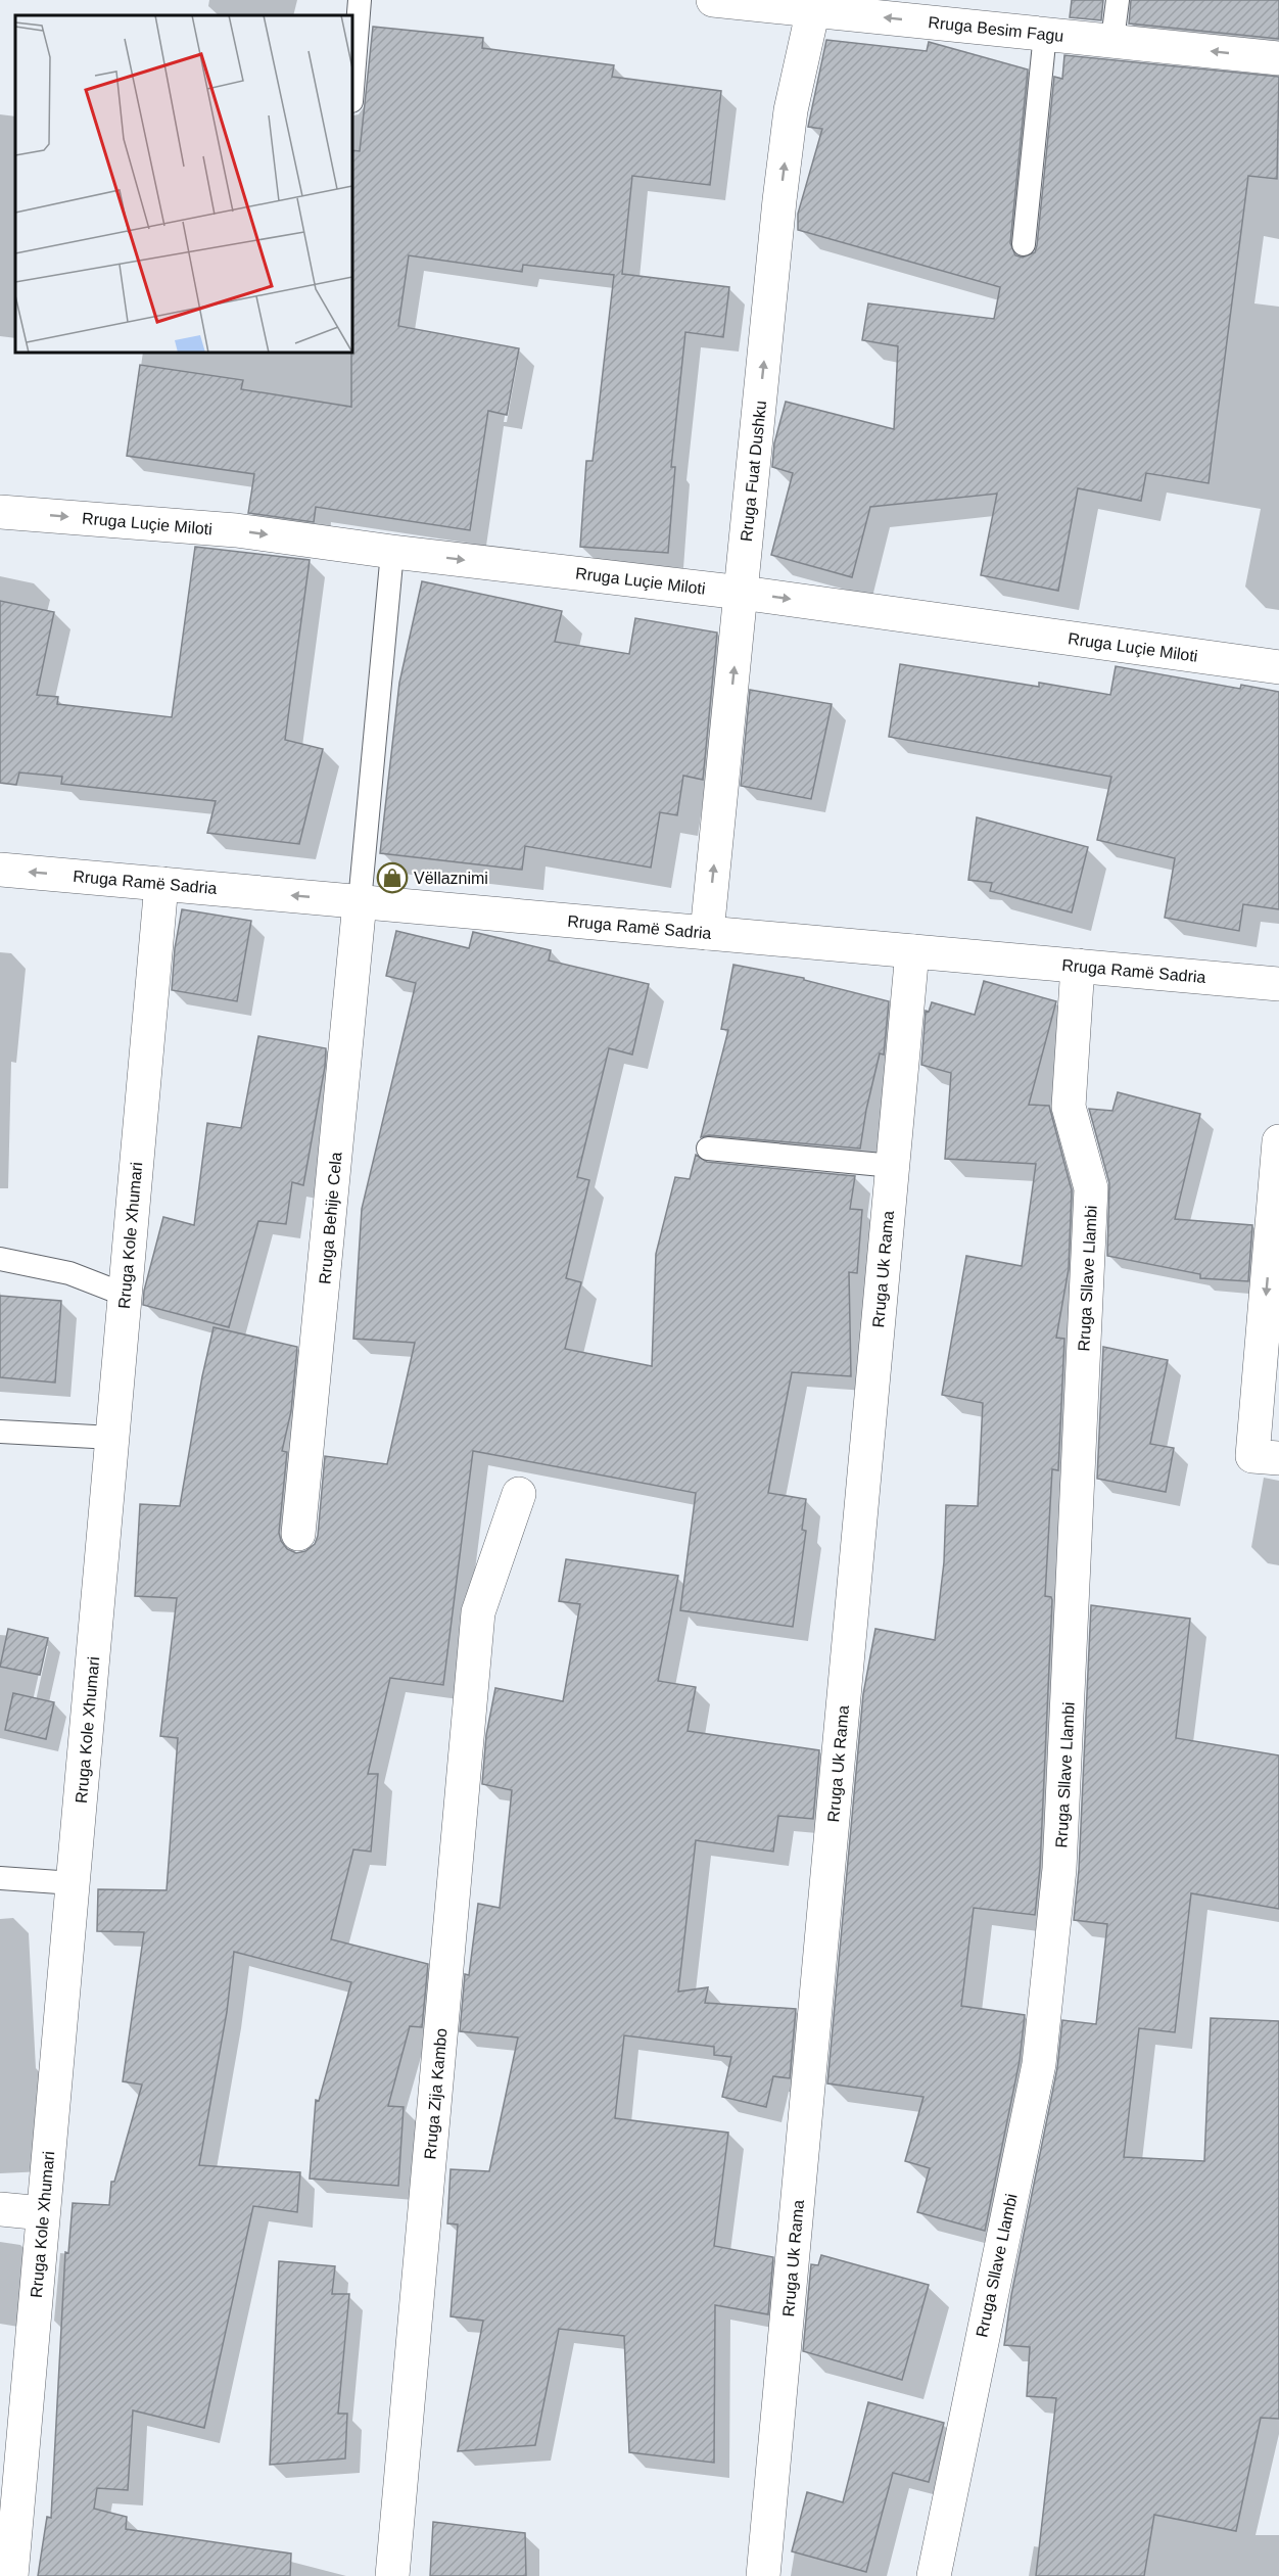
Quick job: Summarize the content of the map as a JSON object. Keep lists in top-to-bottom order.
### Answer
{
  "streets": {
    "street": [
      "Rruga Besim Fagu",
      "Rruga Fuat Dushku",
      "Rruga Luçie Miloti",
      "Rruga Ramë Sadria",
      "Rruga Behije Cela",
      "Rruga Kole Xhumari",
      "Rruga Uk Rama",
      "Rruga Sllave Llambi",
      "Rruga Zija Kambo"
    ]
  },
  "crossings": [
    ["Rruga Besim Fagu", "Rruga Fuat Dushku"],
    ["Rruga Fuat Dushku", "Rruga Luçie Miloti"],
    ["Rruga Fuat Dushku", "Rruga Ramë Sadria"],
    ["Rruga Ramë Sadria", "Rruga Behije Cela"],
    ["Rruga Ramë Sadria", "Rruga Kole Xhumari"],
    ["Rruga Ramë Sadria", "Rruga Uk Rama"],
    ["Rruga Ramë Sadria", "Rruga Sllave Llambi"]
  ],
  "one_way": ["Rruga Besim Fagu", "Rruga Fuat Dushku", "Rruga Luçie Miloti"],
  "places": {
    "shop": ["Vëllaznimi"]
  }
}
